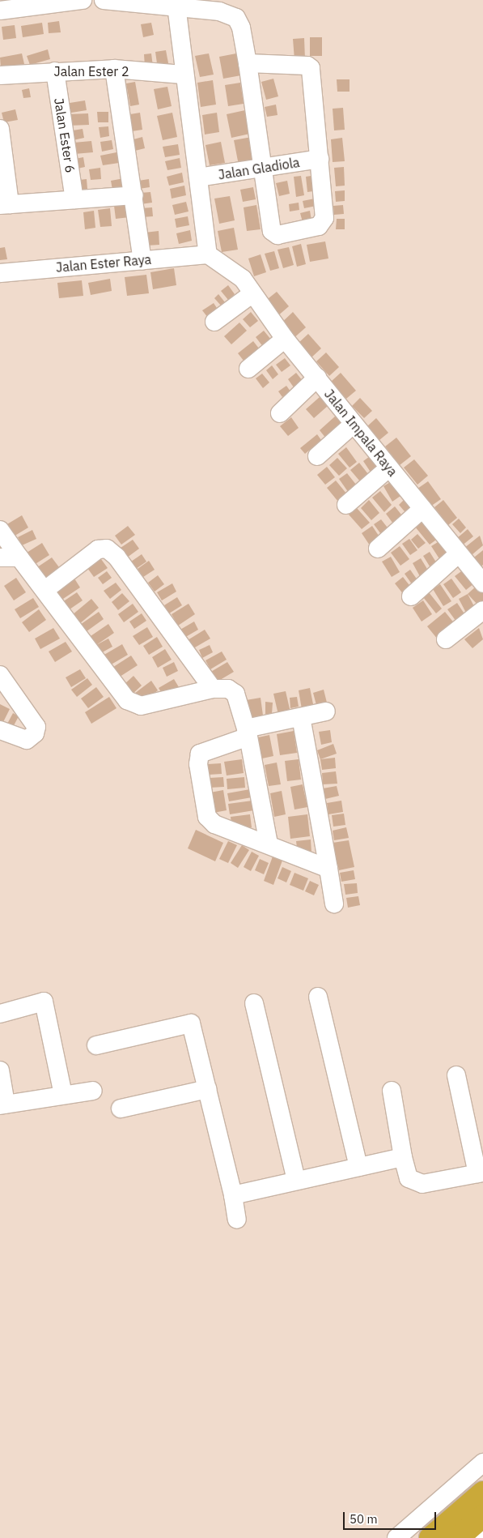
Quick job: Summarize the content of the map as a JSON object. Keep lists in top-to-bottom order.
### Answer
{
  "streets": {
    "street": [
      "Jalan Ester 2",
      "Jalan Ester 6",
      "Jalan Gladiola",
      "Jalan Ester Raya",
      "Jalan Impala Raya"
    ]
  },
  "crossings": [
    ["Jalan Ester 2", "Jalan Ester 6"],
    ["Jalan Ester Raya", "Jalan Impala Raya"]
  ],
  "scale_bar": "50 m"
}
